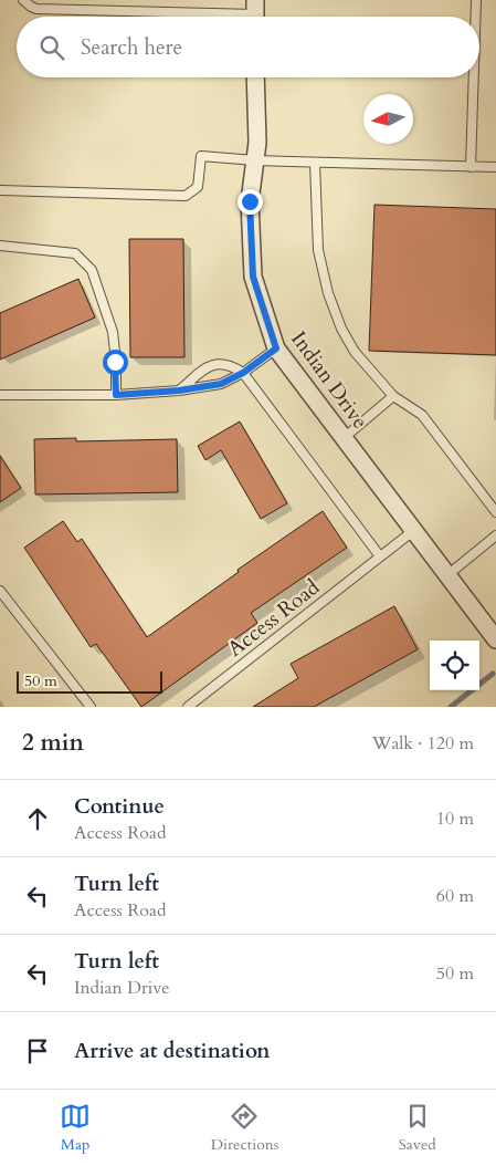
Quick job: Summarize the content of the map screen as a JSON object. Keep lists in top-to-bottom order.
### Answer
{
  "streets": {
    "street": ["Indian Drive"],
    "lane": ["Access Road"]
  },
  "crossings": [
    ["Indian Drive", "Access Road"]
  ],
  "scale_bar": "50 m",
  "north": "left",
  "page": {
    "search": "Search here",
    "scale": "50 m",
    "heading": ["2 min", "Walk · 120 m"],
    "list": [
      ["Continue", "Access Road", "10 m"],
      ["Turn left", "Access Road", "60 m"],
      ["Turn left", "Indian Drive", "50 m"],
      "Arrive at destination"
    ],
    "nav": ["Map", "Directions", "Saved"]
  }
}
